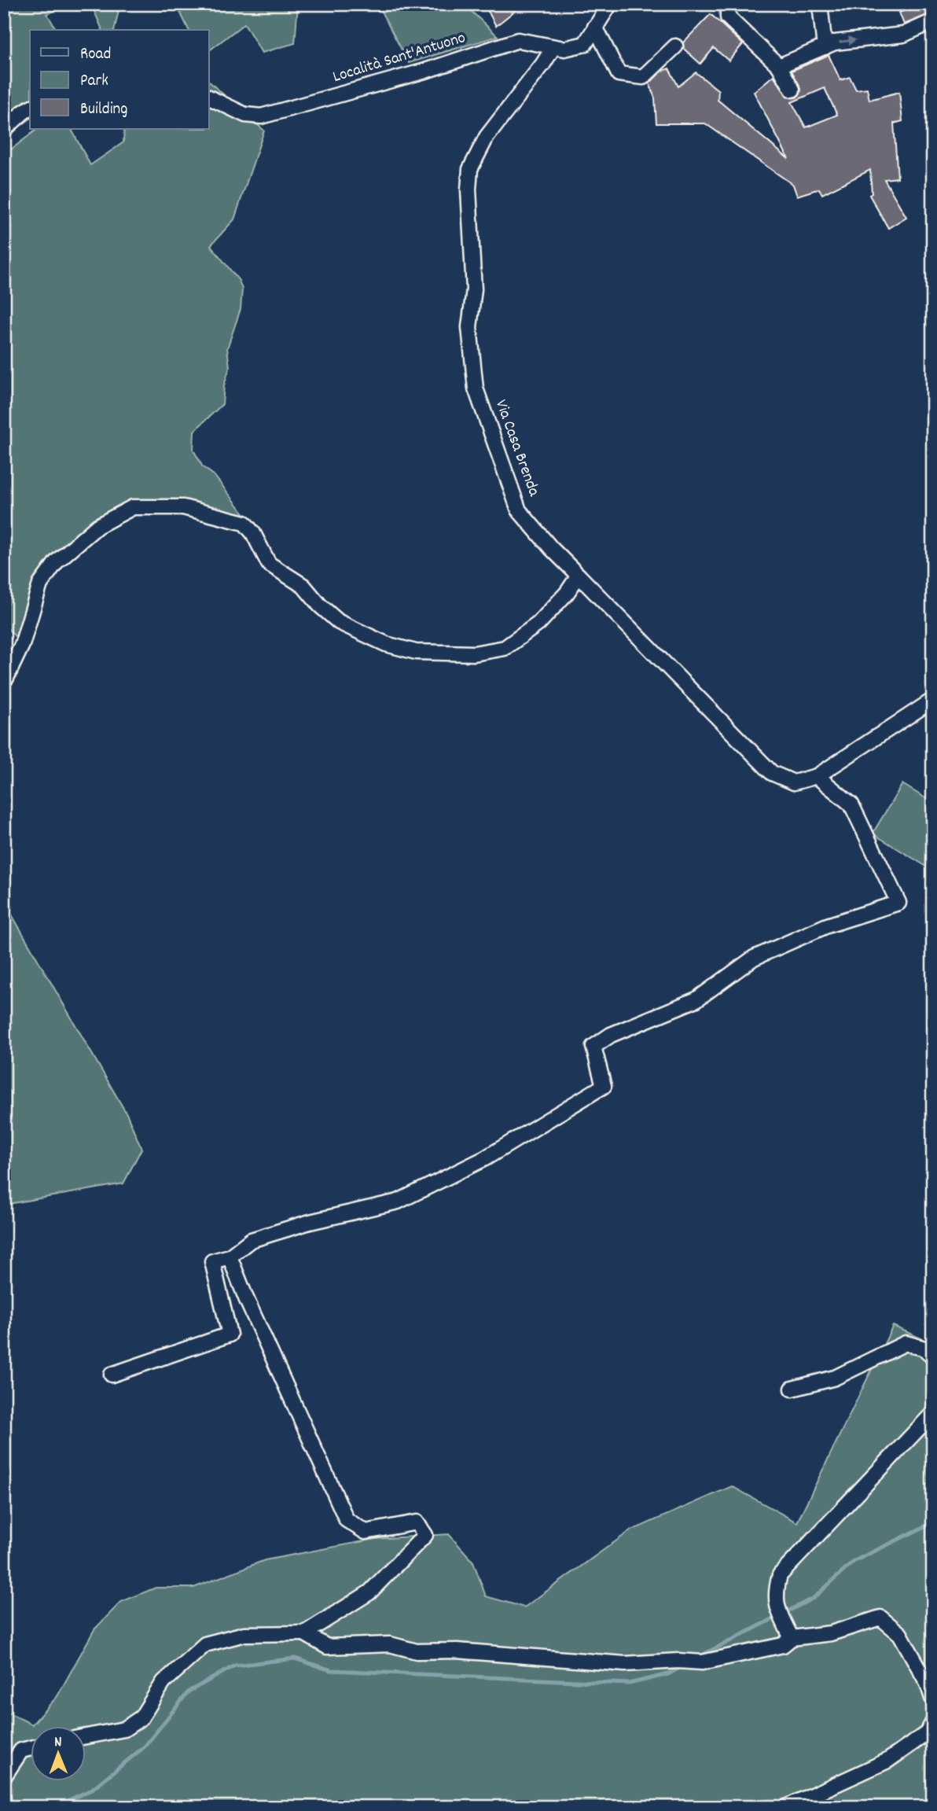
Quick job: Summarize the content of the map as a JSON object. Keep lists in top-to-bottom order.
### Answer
{
  "streets": {
    "street": ["Località Sant'Antuono", "Via Casa Brenda"]
  },
  "crossings": [
    ["Località Sant'Antuono", "Via Casa Brenda"]
  ],
  "legend": ["Road", "Park", "Building"],
  "north": "top"
}
